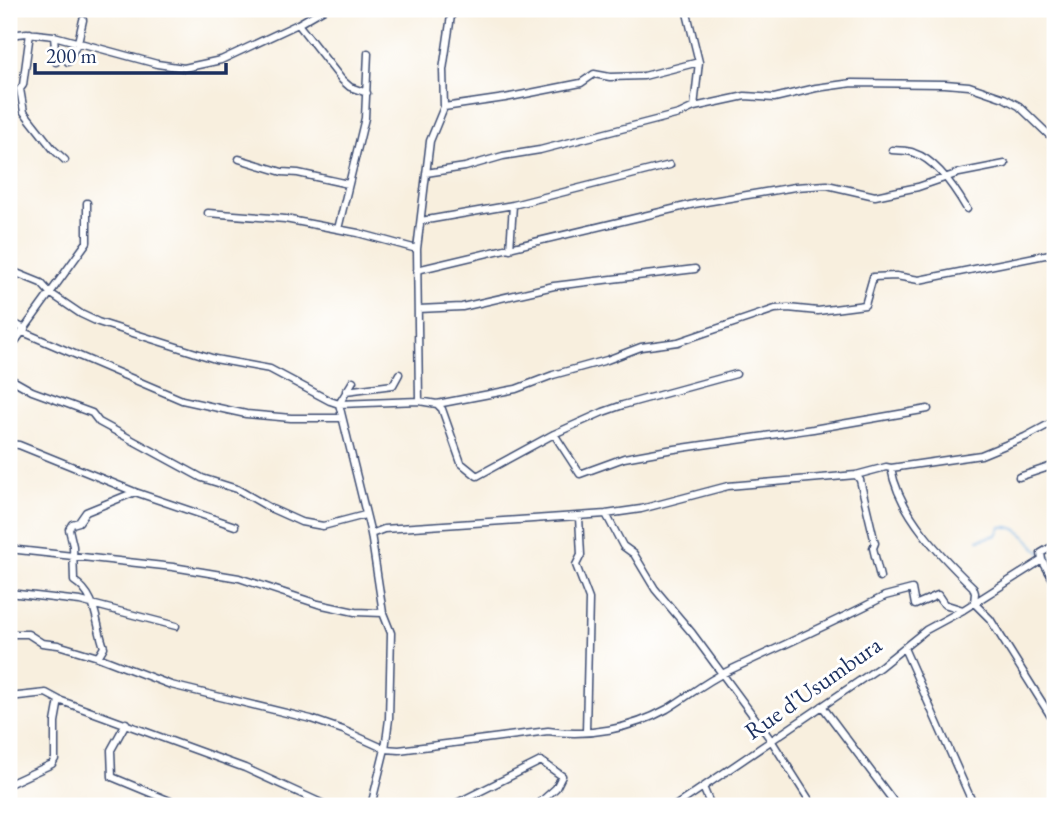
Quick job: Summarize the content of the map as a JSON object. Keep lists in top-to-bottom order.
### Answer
{
  "streets": {
    "street": ["Rue d'Usumbura"]
  },
  "scale_bar": "200 m"
}
